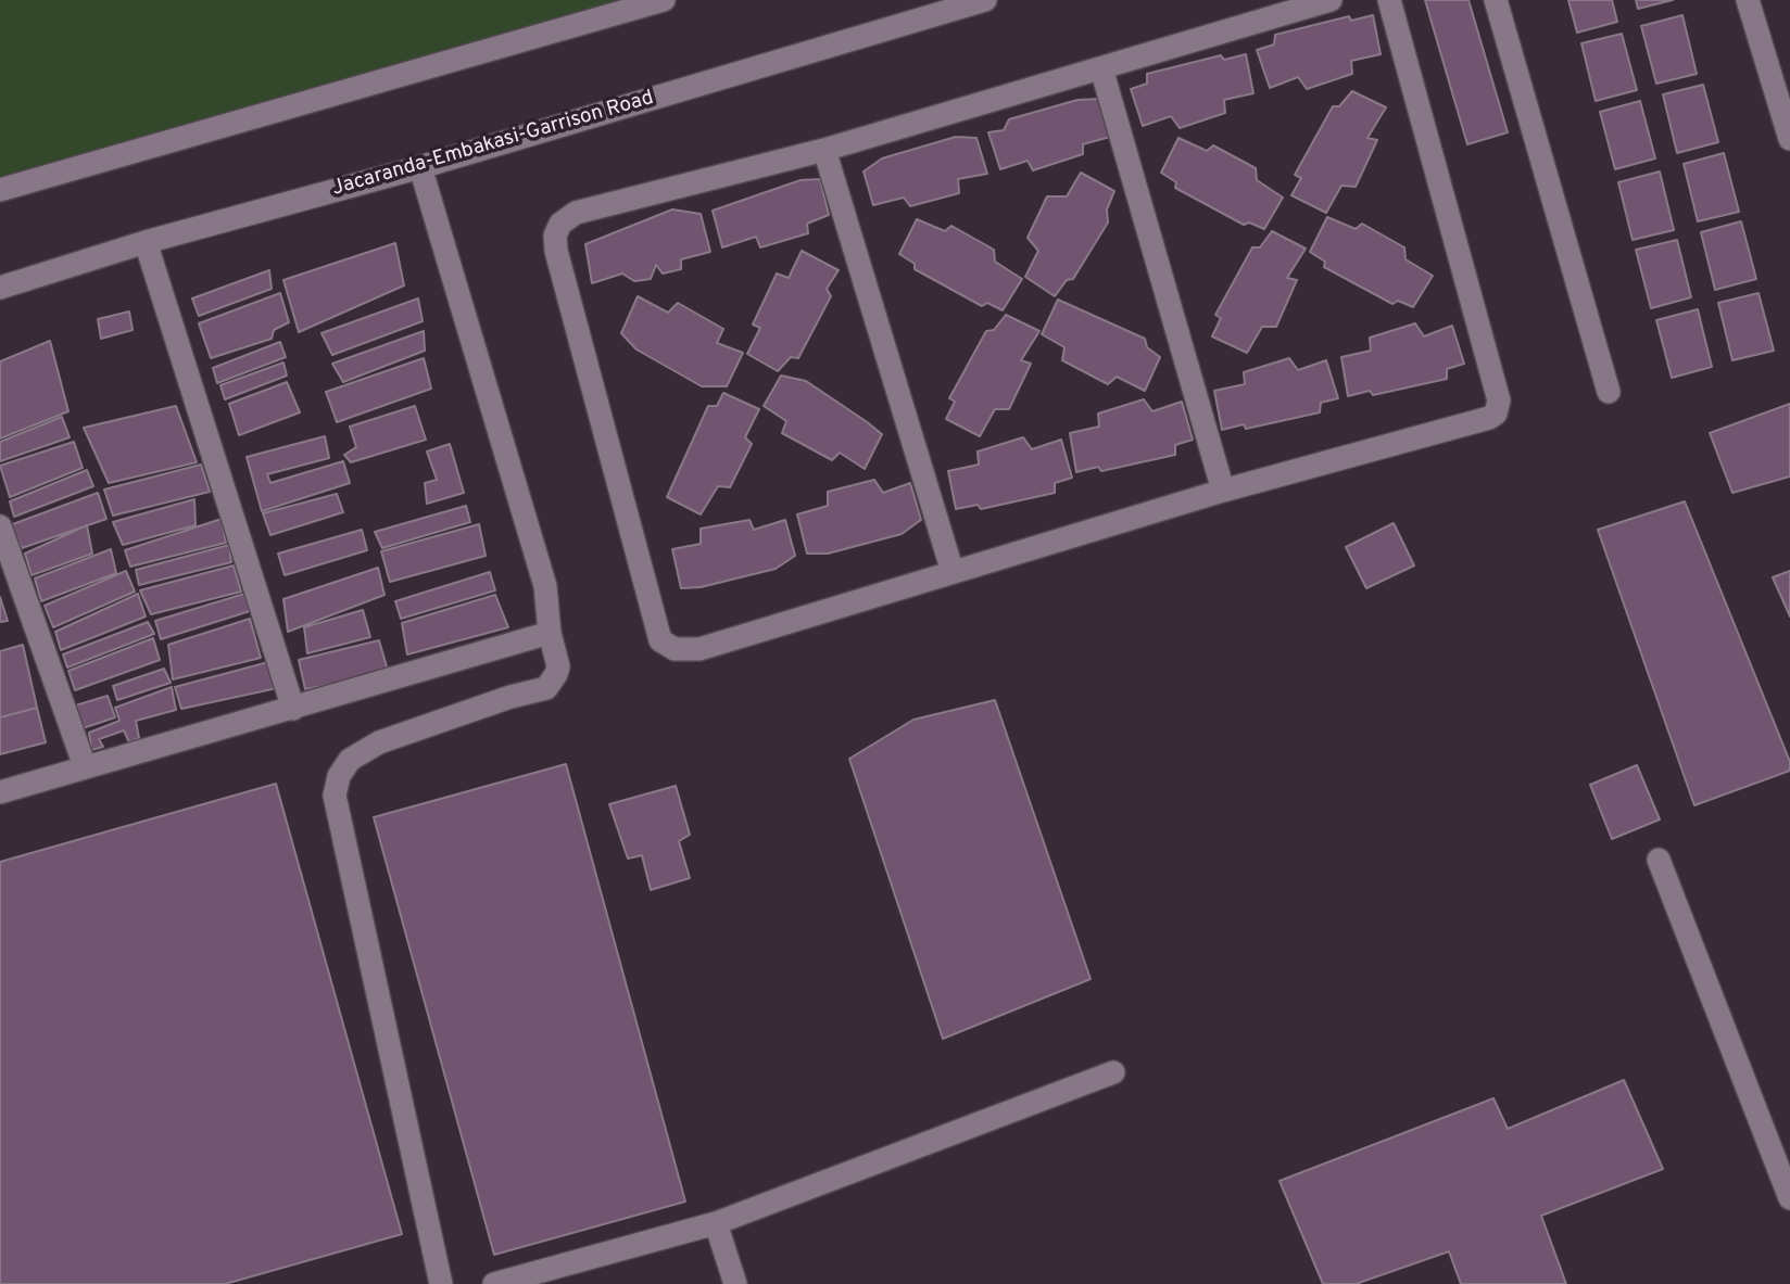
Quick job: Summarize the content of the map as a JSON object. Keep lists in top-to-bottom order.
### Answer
{
  "streets": {
    "street": ["Jacaranda-Embakasi-Garrison Road"]
  }
}
